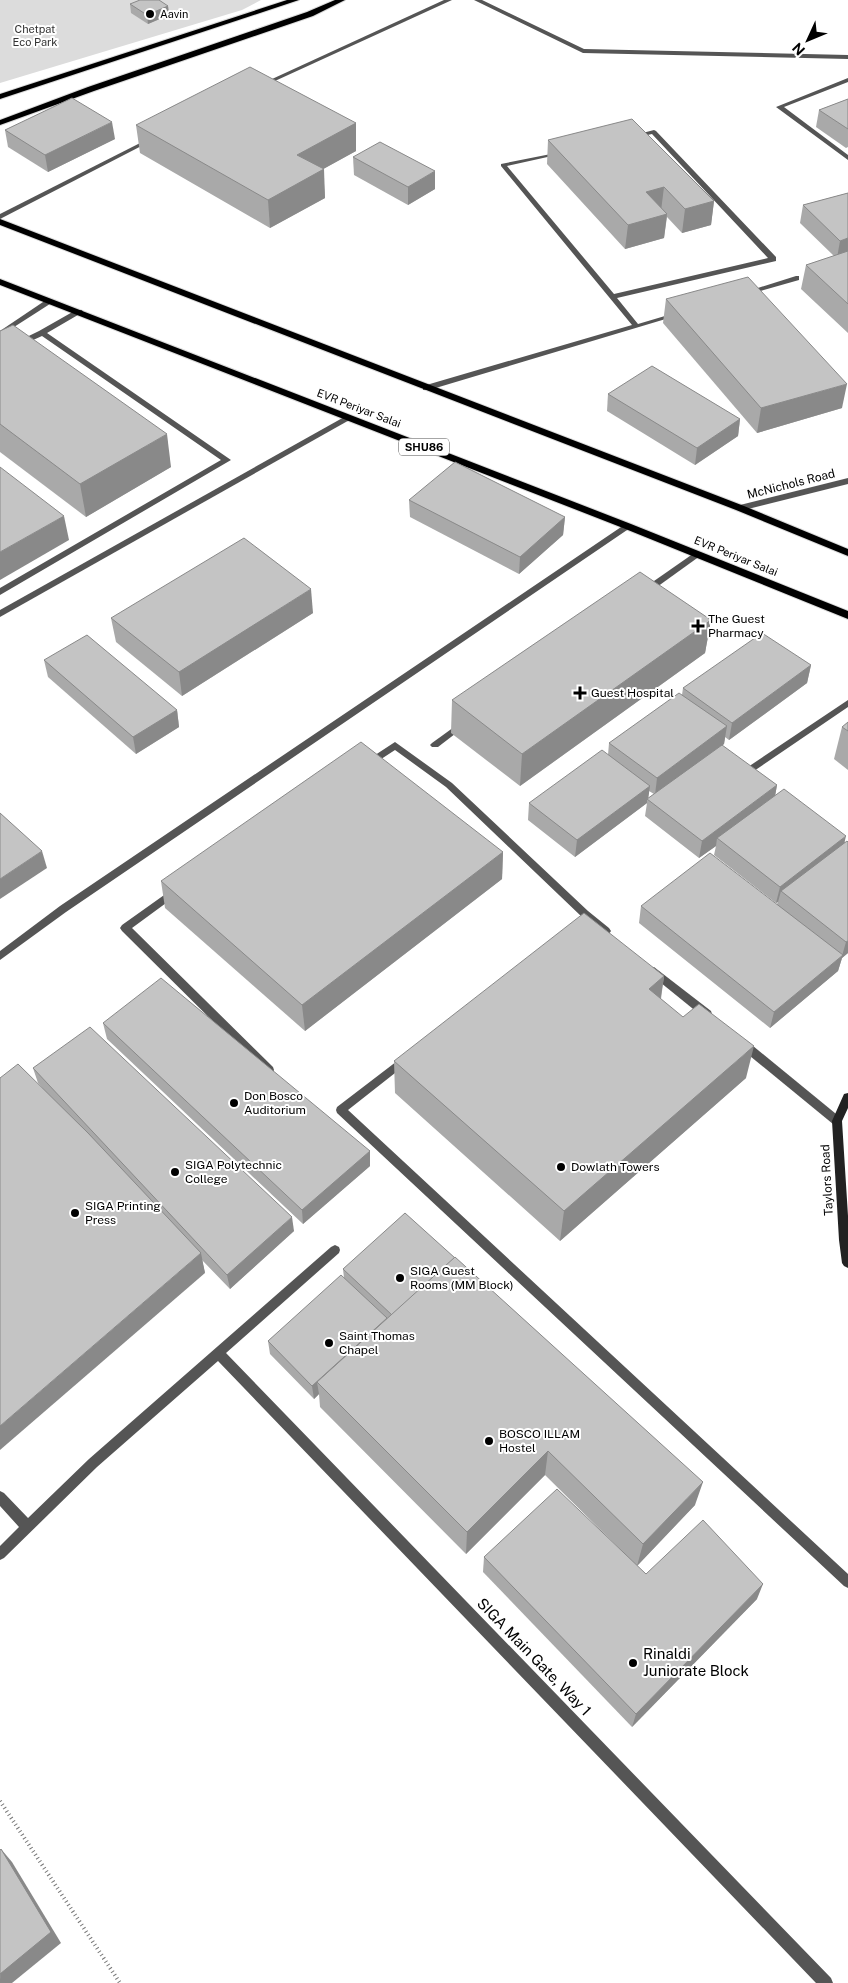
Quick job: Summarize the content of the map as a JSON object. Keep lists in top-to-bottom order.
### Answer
{
  "streets": {
    "main road": ["EVR Periyar Salai", "SHU86"],
    "street": ["McNichols Road", "Taylors Road", "SIGA Main Gate, Way 1"]
  },
  "parks": ["Chetpat Eco Park"],
  "places": {
    "other": [
      "Aavin",
      "Don Bosco Auditorium",
      "Dowlath Towers",
      "SIGA Polytechnic College",
      "SIGA Printing Press",
      "SIGA Guest Rooms (MM Block)",
      "Saint Thomas Chapel",
      "BOSCO ILLAM Hostel",
      "Rinaldi Juniorate Block"
    ],
    "health": ["The Guest Pharmacy", "Guest Hospital"]
  },
  "north": "bottom left"
}
